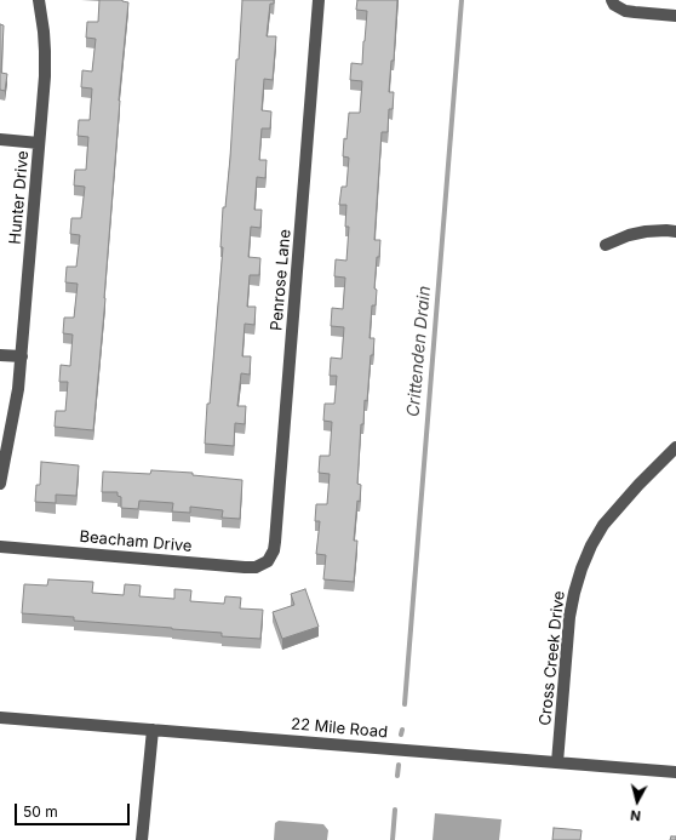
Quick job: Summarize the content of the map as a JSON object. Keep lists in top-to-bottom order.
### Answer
{
  "streets": {
    "street": [
      "Hunter Drive",
      "Penrose Lane",
      "Beacham Drive",
      "Cross Creek Drive",
      "22 Mile Road"
    ]
  },
  "crossings": [
    ["Penrose Lane", "Beacham Drive"],
    ["Cross Creek Drive", "22 Mile Road"]
  ],
  "water": ["Crittenden Drain"],
  "scale_bar": "50 m",
  "north": "bottom"
}
